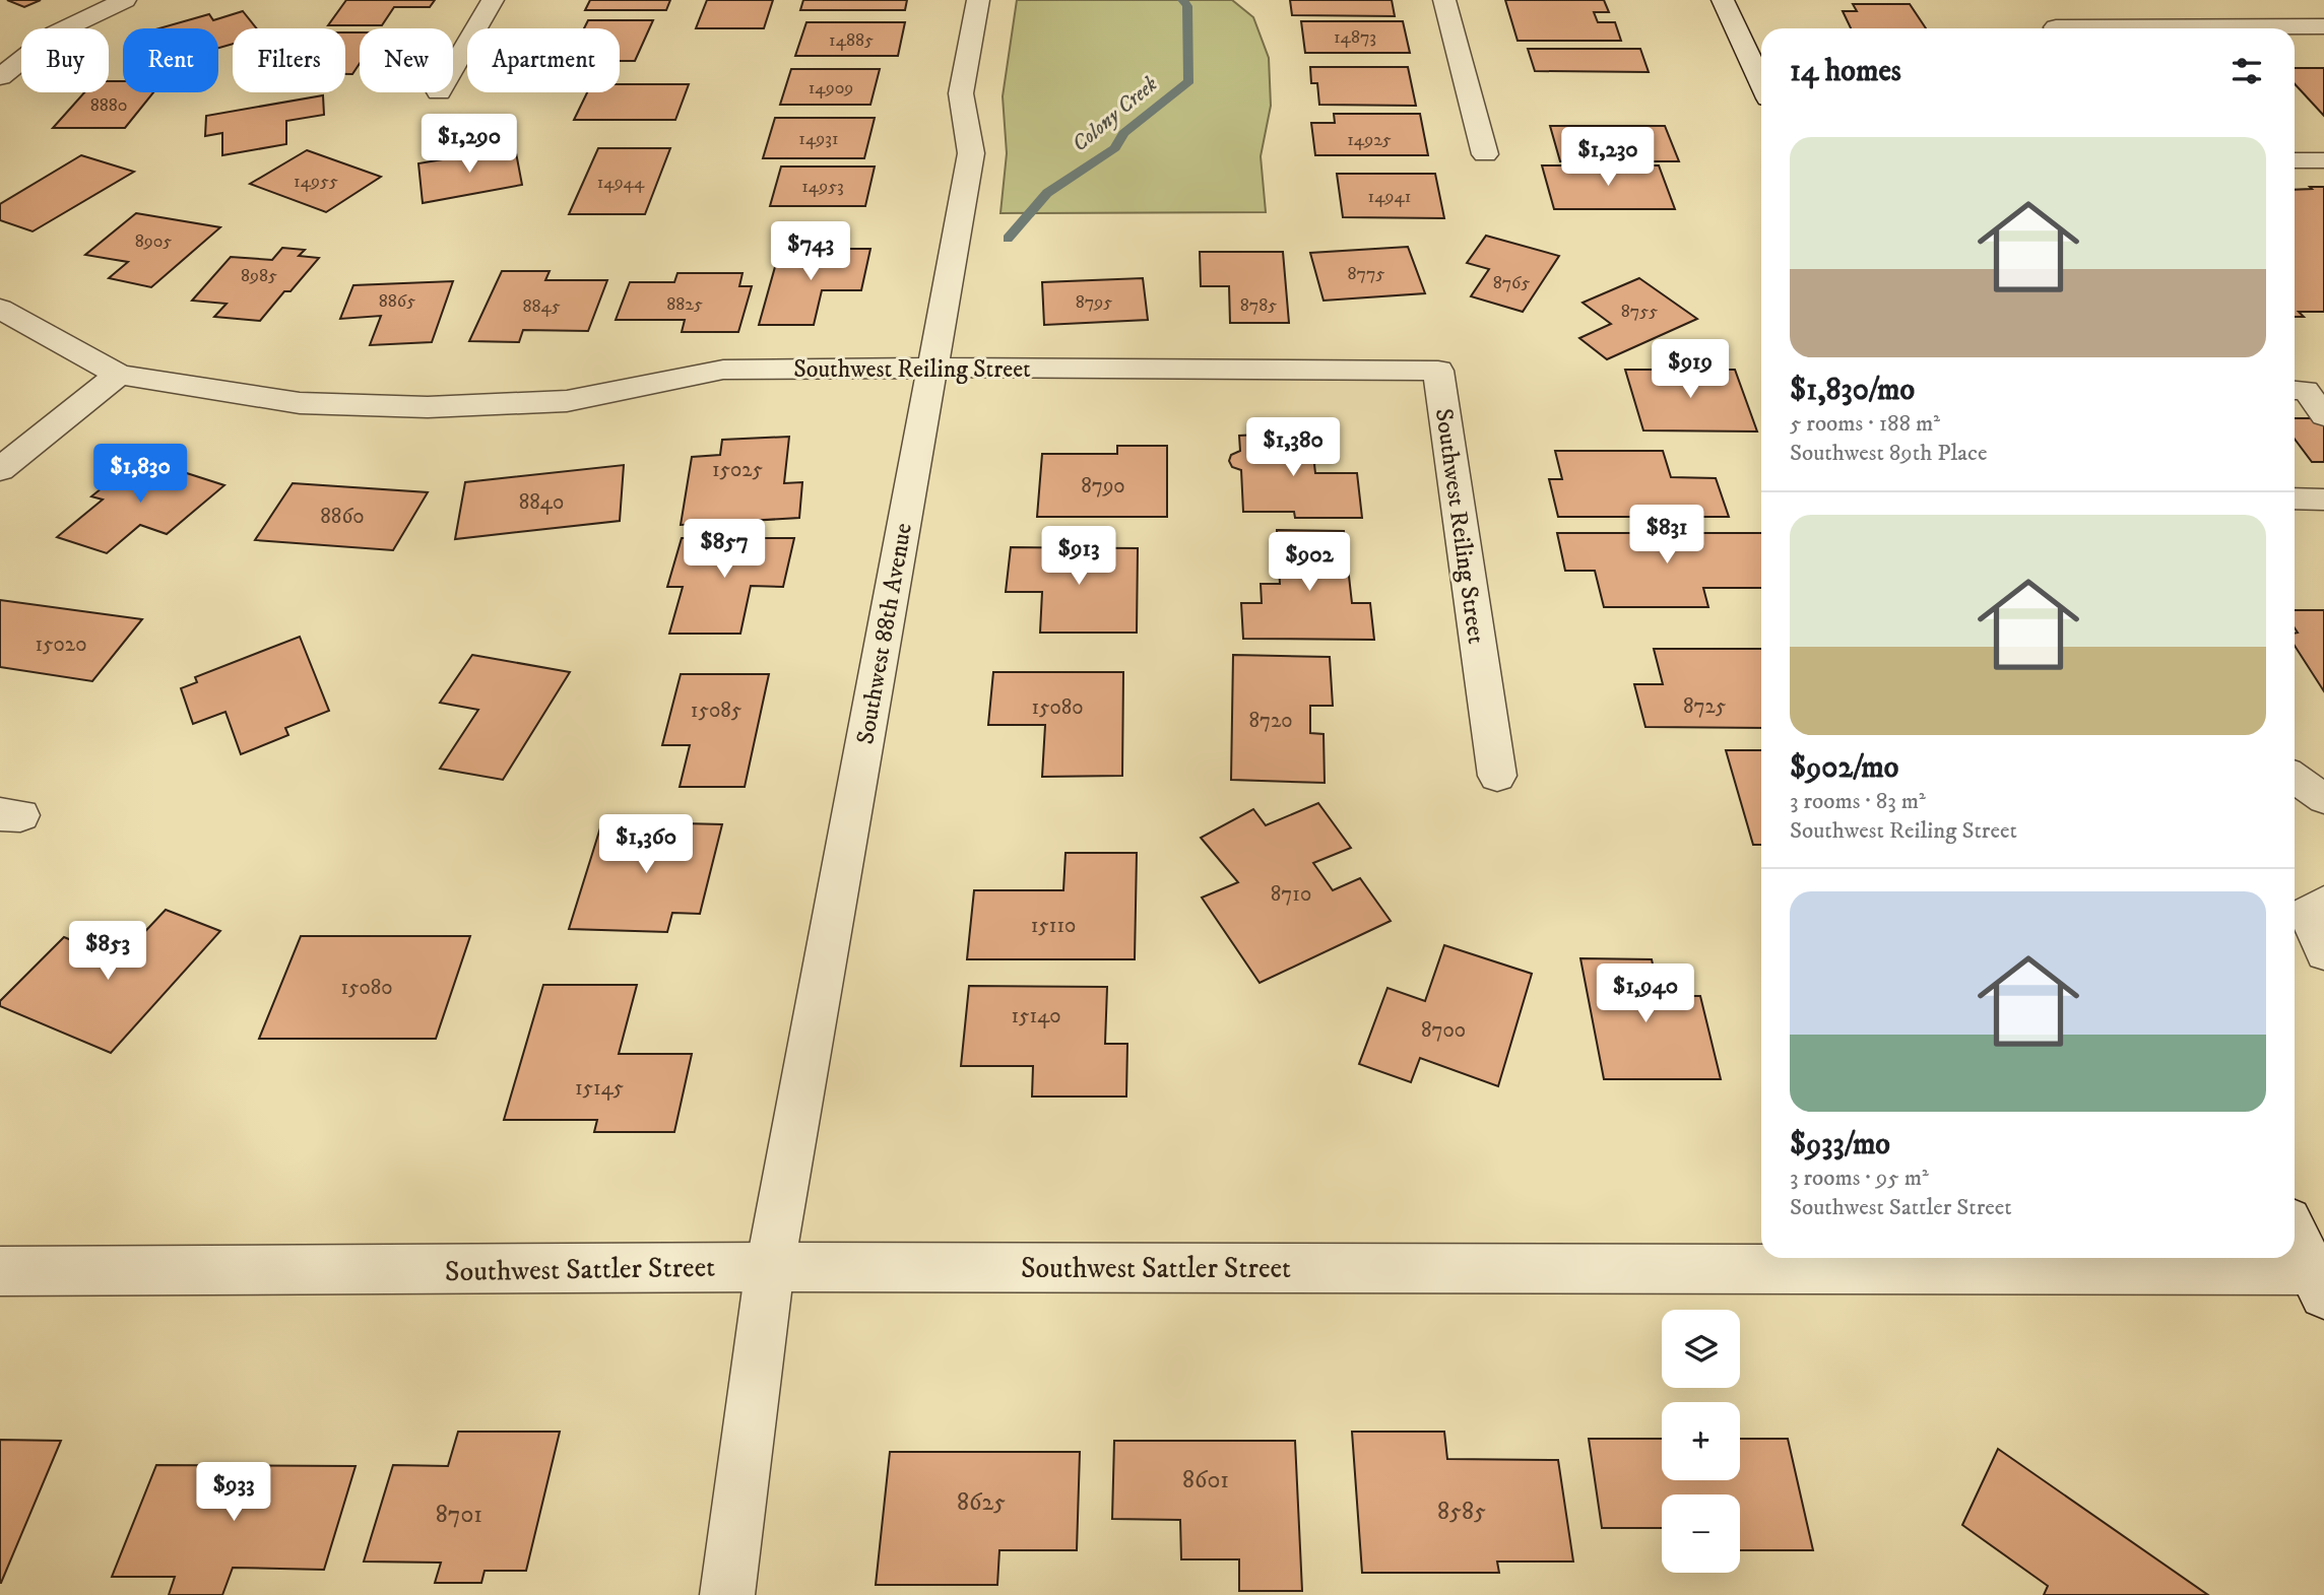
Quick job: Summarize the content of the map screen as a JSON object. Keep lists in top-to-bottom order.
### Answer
{
  "streets": {
    "street": ["Southwest Reiling Street", "Southwest 88th Avenue", "Southwest Sattler Street"]
  },
  "crossings": [
    ["Southwest Reiling Street", "Southwest 88th Avenue"],
    ["Southwest 88th Avenue", "Southwest Sattler Street"]
  ],
  "water": ["Colony Creek"],
  "house_numbers": [
    "14873",
    "14885",
    "14909",
    "8880",
    "14931",
    "14925",
    "14955",
    "14944",
    "14953",
    "14941",
    "8905",
    "8775",
    "8985",
    "8765",
    "8865",
    "8795",
    "8825",
    "8785",
    "8845",
    "8755",
    "15025",
    "8790",
    "8840",
    "8860",
    "15020",
    "8725",
    "15080",
    "15085",
    "8720",
    "8710",
    "15110",
    "15080",
    "15140",
    "8700",
    "15145",
    "8601",
    "8625",
    "8585",
    "8701"
  ],
  "page": {
    "chip": [
      "Buy",
      "Rent",
      "Filters",
      "New",
      "Apartment"
    ],
    "heading": "14 homes",
    "price": [
      "$1,290",
      "$1,230",
      "$743",
      "$919",
      "$1,380",
      "$1,830",
      "$831",
      "$857",
      "$913",
      "$902",
      "$1,360",
      "$853",
      "$1,940",
      "$933"
    ],
    "list": [
      {
        "name": "$1,830/mo",
        "note": "5 rooms · 188 m² · Southwest 89th Place"
      },
      {
        "name": "$902/mo",
        "note": "3 rooms · 83 m² · Southwest Reiling Street"
      },
      {
        "name": "$933/mo",
        "note": "3 rooms · 95 m² · Southwest Sattler Street"
      }
    ],
    "map_buttons": ["+", "−"]
  }
}
